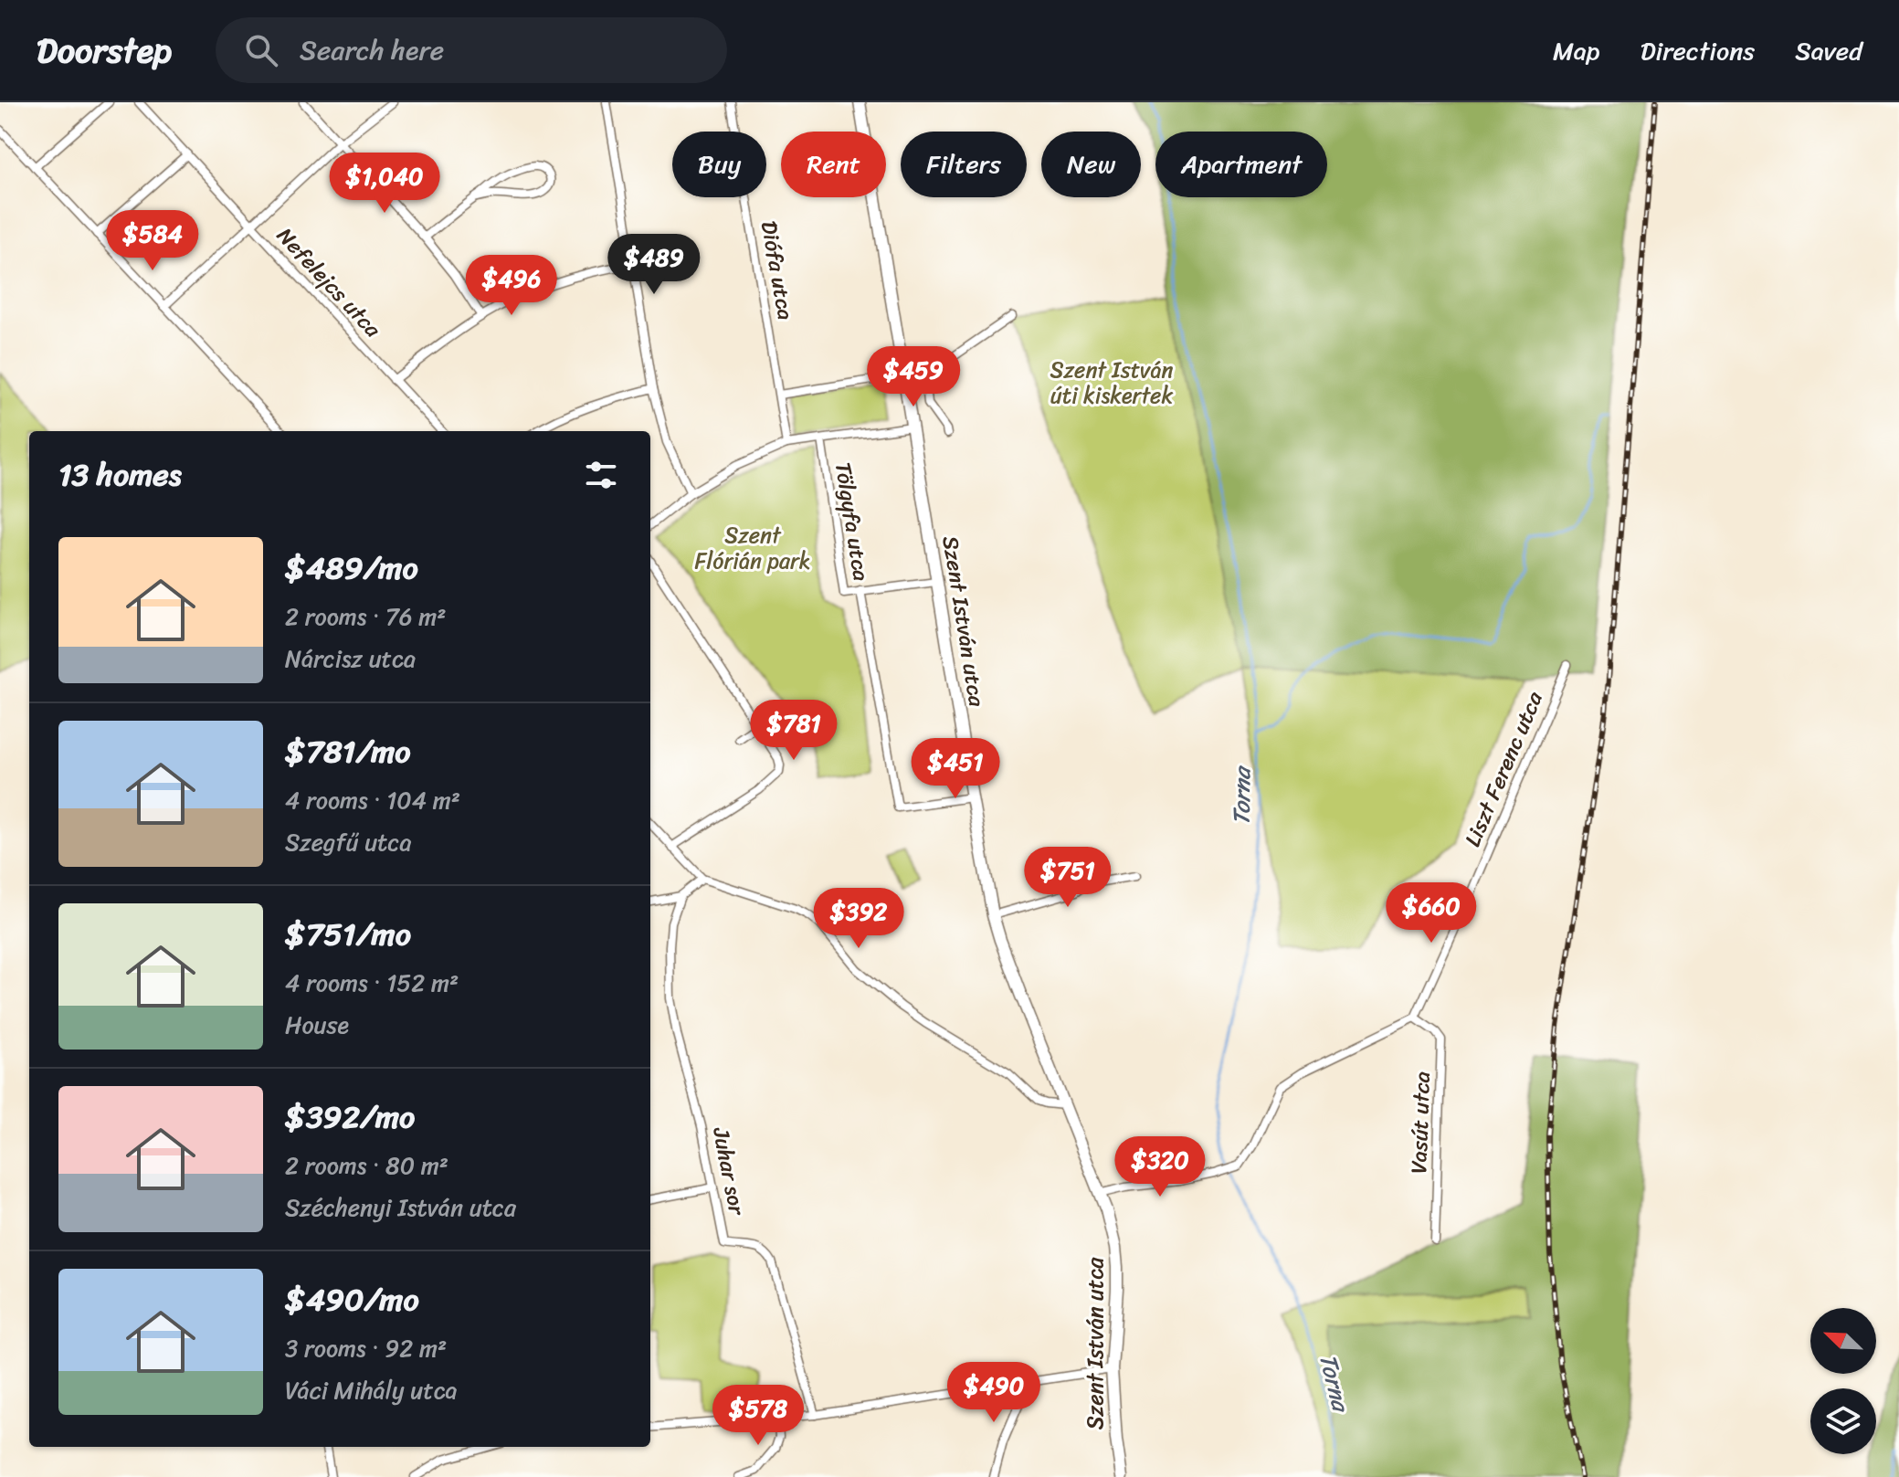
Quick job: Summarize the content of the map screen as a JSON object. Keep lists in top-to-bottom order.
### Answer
{
  "streets": {
    "main road": ["Szent István utca"],
    "street": [
      "Diófa utca",
      "Nefelejcs utca",
      "Tölgyfa utca",
      "Liszt Ferenc utca",
      "Vasút utca",
      "Juhar sor"
    ]
  },
  "crossings": [
    ["Tölgyfa utca", "Szent István utca"],
    ["Liszt Ferenc utca", "Vasút utca"]
  ],
  "water": ["Torna"],
  "parks": ["Szent István úti kiskertek", "Szent Flórián park"],
  "north": "top left",
  "page": {
    "header": "Doorstep",
    "search": "Search here",
    "nav": ["Map", "Directions", "Saved"],
    "chip": [
      "Buy",
      "Rent",
      "Filters",
      "New",
      "Apartment"
    ],
    "price": [
      "$1,040",
      "$584",
      "$489",
      "$496",
      "$459",
      "$781",
      "$451",
      "$751",
      "$660",
      "$392",
      "$320",
      "$490",
      "$578"
    ],
    "heading": "13 homes",
    "list": [
      {
        "name": "$489/mo",
        "note": "2 rooms · 76 m² · Nárcisz utca"
      },
      {
        "name": "$781/mo",
        "note": "4 rooms · 104 m² · Szegfű utca"
      },
      {
        "name": "$751/mo",
        "note": "4 rooms · 152 m² · House"
      },
      {
        "name": "$392/mo",
        "note": "2 rooms · 80 m² · Széchenyi István utca"
      },
      {
        "name": "$490/mo",
        "note": "3 rooms · 92 m² · Váci Mihály utca"
      }
    ]
  }
}
